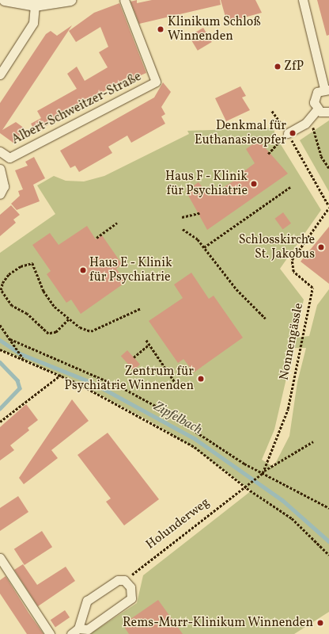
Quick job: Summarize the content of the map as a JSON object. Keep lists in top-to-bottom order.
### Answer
{
  "streets": {
    "street": ["Albert-Schweitzer-Straße"],
    "path": ["Nonnengässle", "Holunderweg"]
  },
  "crossings": [
    ["Nonnengässle", "Holunderweg"]
  ],
  "water": ["Zipfelbach"],
  "places": [
    "Klinikum Schloß Winnenden",
    "ZfP",
    "Denkmal für Euthanasieopfer",
    "Haus F - Klinik für Psychiatrie",
    "Schlosskirche St. Jakobus",
    "Haus E - Klinik für Psychiatrie",
    "Zentrum für Psychiatrie Winnenden",
    "Rems-Murr-Klinikum Winnenden"
  ]
}
